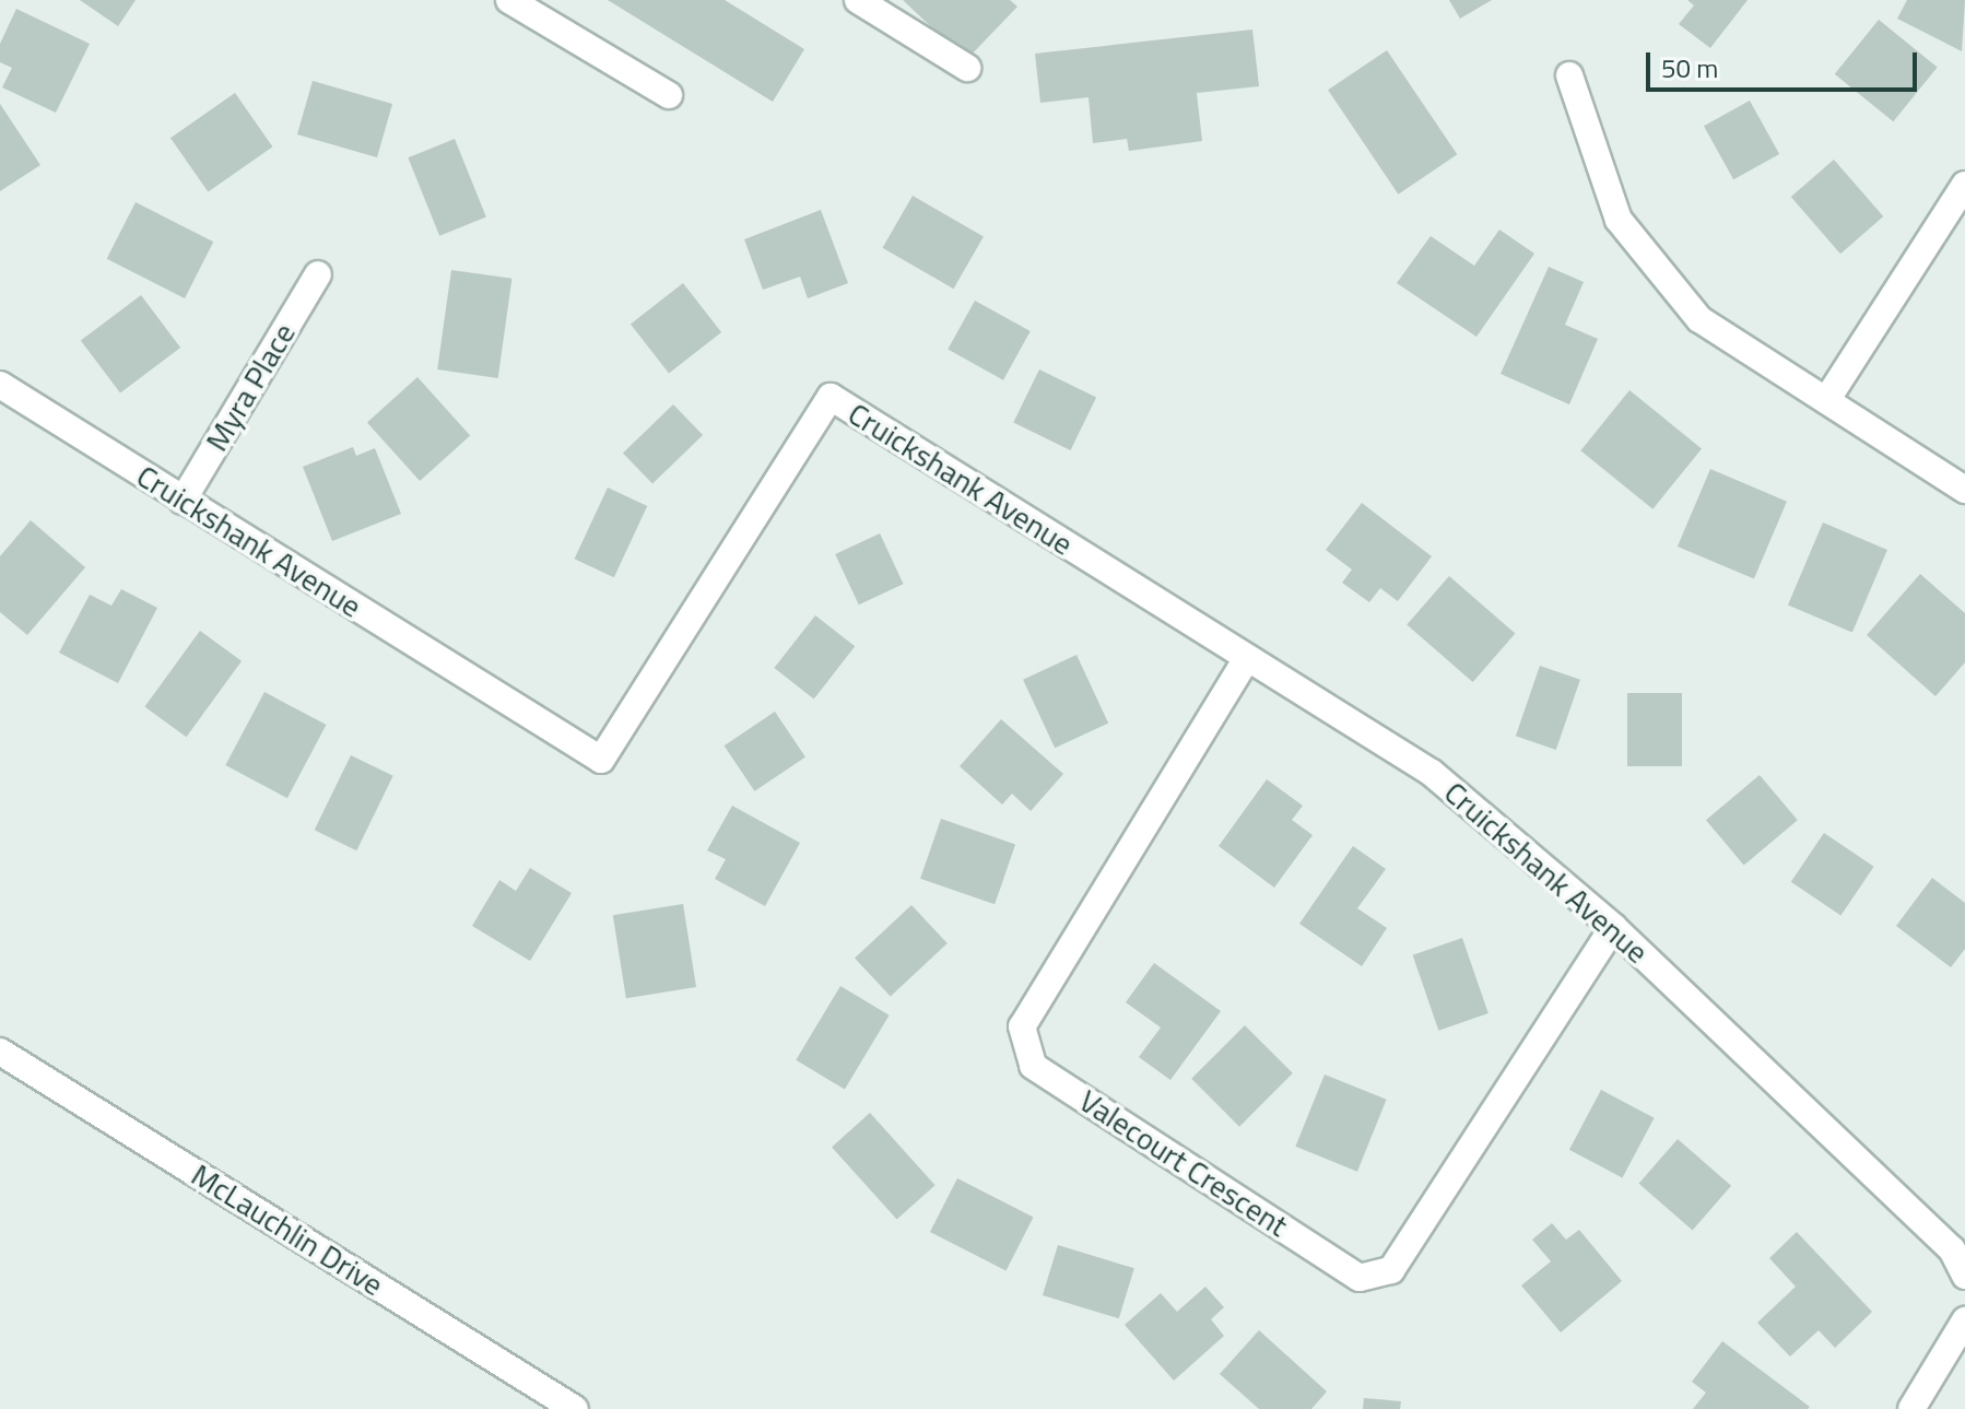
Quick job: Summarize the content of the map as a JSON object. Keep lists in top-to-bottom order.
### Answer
{
  "streets": {
    "street": [
      "Myra Place",
      "Cruickshank Avenue",
      "Valecourt Crescent",
      "McLauchlin Drive"
    ]
  },
  "crossings": [
    ["Myra Place", "Cruickshank Avenue"],
    ["Cruickshank Avenue", "Valecourt Crescent"]
  ],
  "scale_bar": "50 m"
}
